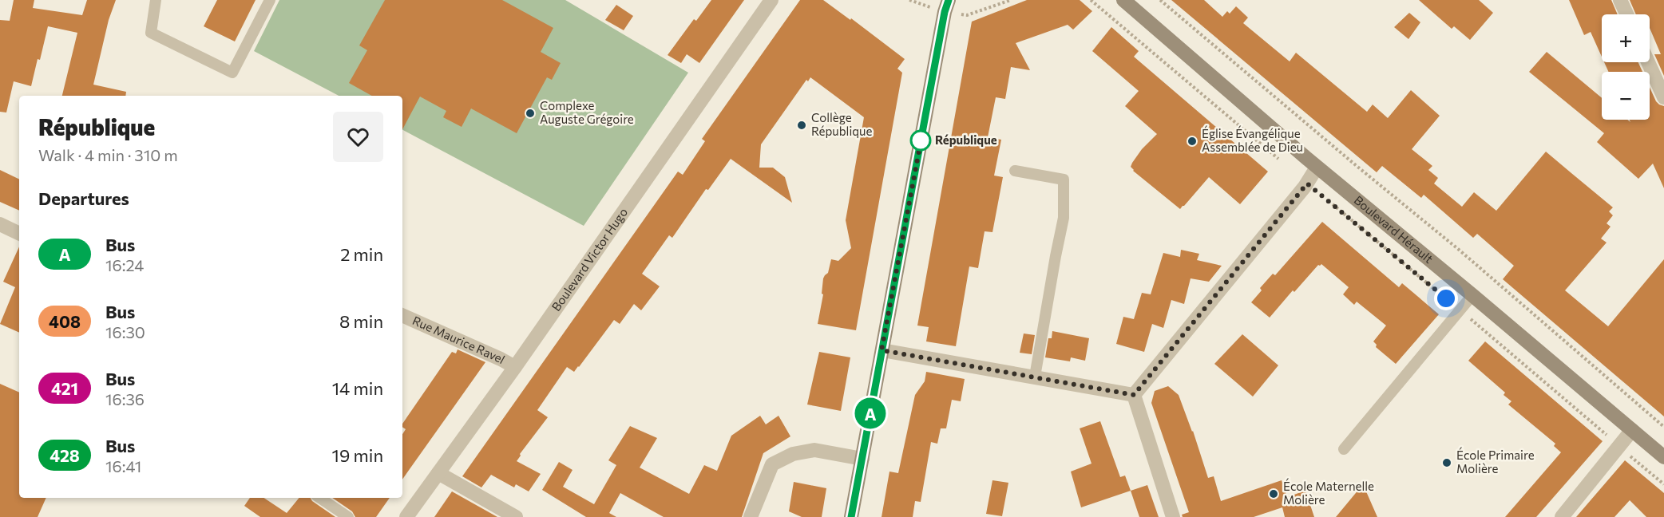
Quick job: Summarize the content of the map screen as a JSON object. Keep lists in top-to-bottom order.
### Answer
{
  "streets": {
    "main road": ["Boulevard Hérault"],
    "street": ["Boulevard Victor Hugo", "Rue Maurice Ravel"]
  },
  "crossings": [
    ["Boulevard Victor Hugo", "Rue Maurice Ravel"]
  ],
  "places": [
    "Complexe Auguste Grégoire",
    "Collège République",
    "République",
    "Église Évangélique Assemblée de Dieu",
    "École Primaire Molière",
    "École Maternelle Molière"
  ],
  "lines": ["bus line A"],
  "page": {
    "on_map": "A",
    "map_buttons": ["+", "−"],
    "heading": [
      ["République", "Walk · 4 min · 310 m"],
      "Departures"
    ],
    "list": [
      {
        "mark": "A",
        "name": "Bus",
        "note": "16:24",
        "value": "2 min"
      },
      {
        "mark": "408",
        "name": "Bus",
        "note": "16:30",
        "value": "8 min"
      },
      {
        "mark": "421",
        "name": "Bus",
        "note": "16:36",
        "value": "14 min"
      },
      {
        "mark": "428",
        "name": "Bus",
        "note": "16:41",
        "value": "19 min"
      }
    ]
  }
}
